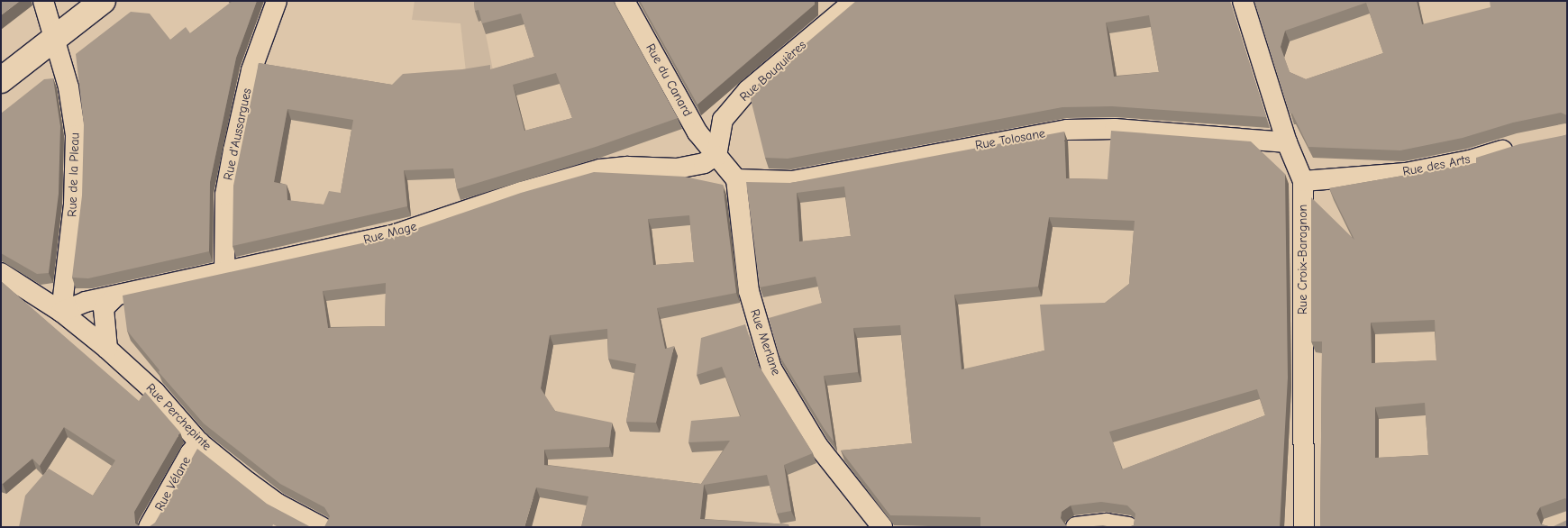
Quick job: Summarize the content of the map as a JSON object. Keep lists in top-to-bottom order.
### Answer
{
  "streets": {
    "street": [
      "Rue Bouquières",
      "Rue du Canard",
      "Rue d'Aussargues",
      "Rue Tolosane",
      "Rue des Arts",
      "Rue de la Pleau",
      "Rue Mage",
      "Rue Croix-Baragnon",
      "Rue Merlane",
      "Rue Perchepinte",
      "Rue Vélane"
    ]
  },
  "crossings": [
    ["Rue Bouquières", "Rue du Canard"],
    ["Rue Bouquières", "Rue Mage"],
    ["Rue du Canard", "Rue Tolosane"],
    ["Rue du Canard", "Rue Mage"],
    ["Rue du Canard", "Rue Merlane"],
    ["Rue d'Aussargues", "Rue Mage"],
    ["Rue Tolosane", "Rue Croix-Baragnon"],
    ["Rue Tolosane", "Rue Merlane"],
    ["Rue des Arts", "Rue Croix-Baragnon"],
    ["Rue de la Pleau", "Rue Mage"],
    ["Rue de la Pleau", "Rue Perchepinte"],
    ["Rue Mage", "Rue Perchepinte"],
    ["Rue Perchepinte", "Rue Vélane"]
  ]
}
